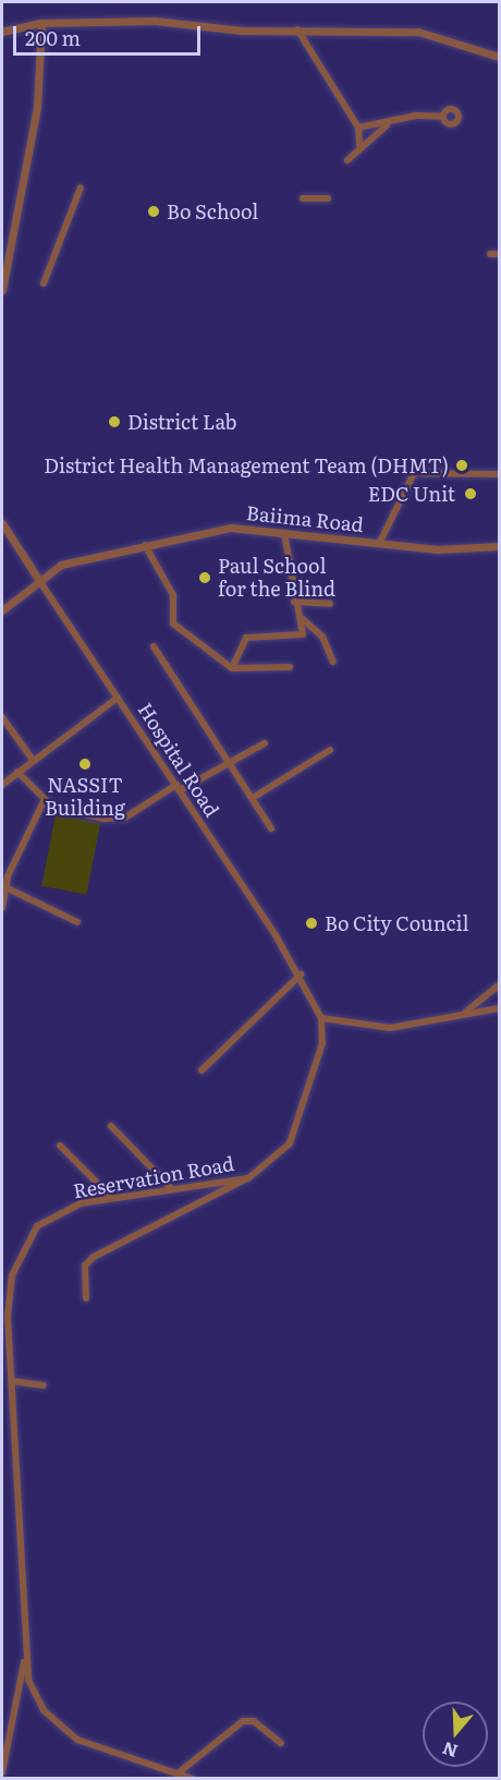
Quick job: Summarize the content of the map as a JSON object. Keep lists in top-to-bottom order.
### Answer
{
  "streets": {
    "street": ["Baiima Road", "Hospital Road", "Reservation Road"]
  },
  "crossings": [
    ["Baiima Road", "Hospital Road"],
    ["Hospital Road", "Reservation Road"]
  ],
  "places": [
    "Bo School",
    "District Lab",
    "District Health Management Team (DHMT)",
    "EDC Unit",
    "Paul School for the Blind",
    "NASSIT Building",
    "Bo City Council"
  ],
  "scale_bar": "200 m",
  "north": "bottom"
}
